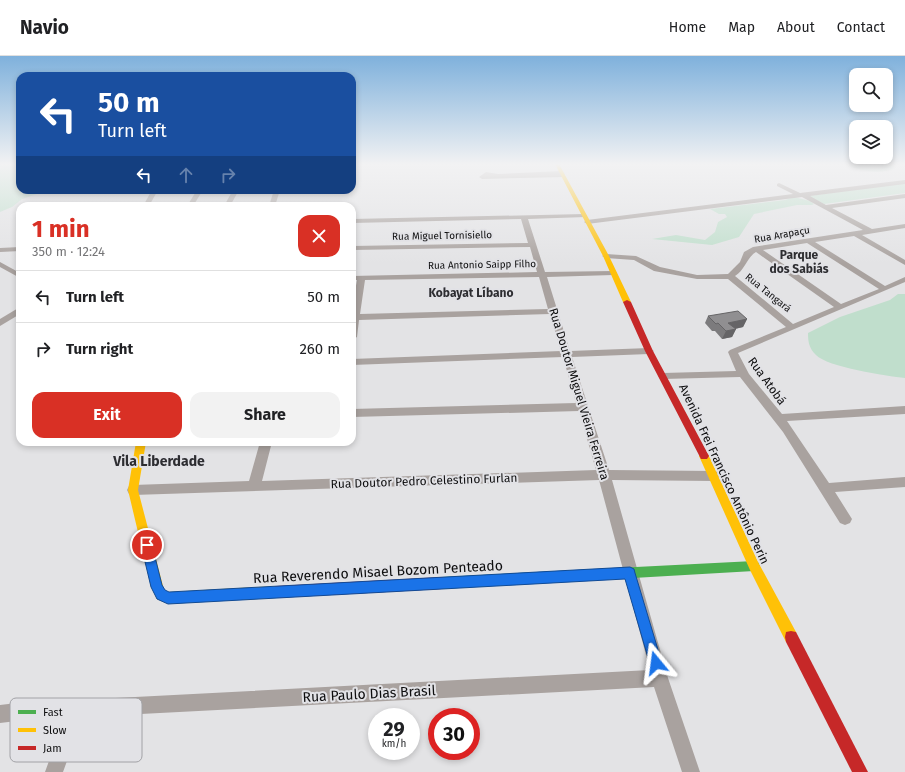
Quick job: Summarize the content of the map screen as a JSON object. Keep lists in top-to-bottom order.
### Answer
{
  "streets": {
    "street": [
      "Rua Arapaçu",
      "Rua Miguel Tornisiello",
      "Rua Antonio Saipp Filho",
      "Rua Tangará",
      "Rua Atobá",
      "Rua Doutor Miguel Vieira Ferreira",
      "Avenida Frei Francisco Antônio Perin",
      "Rua Doutor Pedro Celestino Furlan",
      "Rua Reverendo Misael Bozom Penteado",
      "Rua Paulo Dias Brasil"
    ]
  },
  "crossings": [
    ["Rua Arapaçu", "Rua Tangará"],
    ["Rua Miguel Tornisiello", "Rua Doutor Miguel Vieira Ferreira"],
    ["Rua Antonio Saipp Filho", "Rua Doutor Miguel Vieira Ferreira"],
    ["Rua Antonio Saipp Filho", "Avenida Frei Francisco Antônio Perin"],
    ["Rua Tangará", "Rua Atobá"],
    ["Rua Doutor Miguel Vieira Ferreira", "Rua Doutor Pedro Celestino Furlan"],
    ["Rua Doutor Miguel Vieira Ferreira", "Rua Reverendo Misael Bozom Penteado"],
    ["Rua Doutor Miguel Vieira Ferreira", "Rua Paulo Dias Brasil"],
    ["Avenida Frei Francisco Antônio Perin", "Rua Doutor Pedro Celestino Furlan"],
    ["Avenida Frei Francisco Antônio Perin", "Rua Reverendo Misael Bozom Penteado"],
    ["Rua Doutor Pedro Celestino Furlan", "Rua Reverendo Misael Bozom Penteado"]
  ],
  "districts": ["Parque dos Sabiás", "Kobayat Líbano", "Vila Liberdade"],
  "legend": ["Fast", "Slow", "Jam"],
  "page": {
    "header": "Navio",
    "nav": [
      "Home",
      "Map",
      "About",
      "Contact"
    ],
    "turn": ["50 m", "Turn left"],
    "heading": ["1 min", "350 m · 12:24"],
    "list": [
      {
        "name": "Turn left",
        "value": "50 m"
      },
      {
        "name": "Turn right",
        "value": "260 m"
      }
    ],
    "buttons": ["Exit", "Share"],
    "speed": "29 km/h",
    "limit": "30"
  }
}
